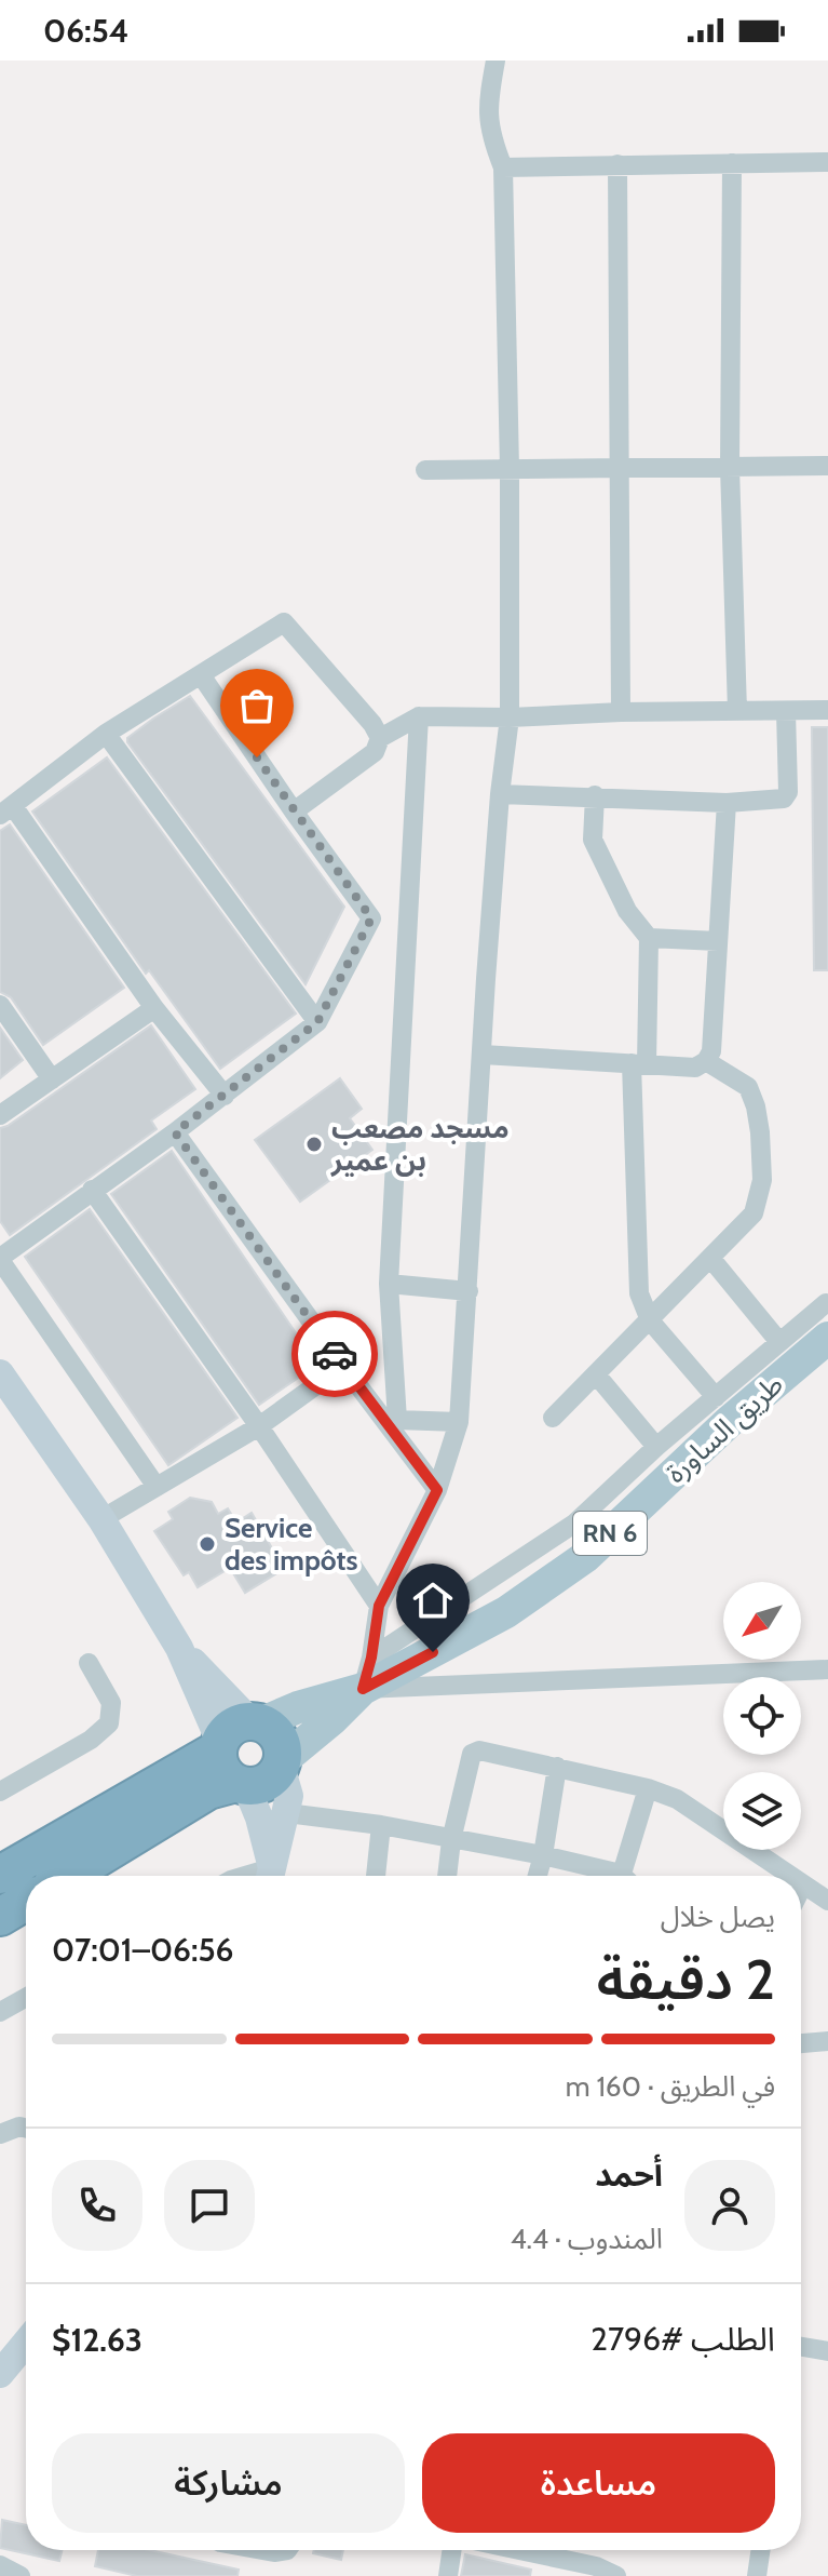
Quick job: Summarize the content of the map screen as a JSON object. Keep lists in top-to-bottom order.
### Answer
{
  "streets": {
    "highway": ["RN 6"],
    "main road": ["طريق الساورة"]
  },
  "crossings": [
    ["طريق الساورة", "RN 6"]
  ],
  "places": ["مسجد مصعب بن عمير", "Service des impôts"],
  "north": "bottom left",
  "page": {
    "status": "06:54",
    "heading": ["2 دقيقة", "يصل خلال", "06:56–07:01"],
    "panel": [
      "أحمد",
      "المندوب · 4.4",
      "الطلب #2796",
      "$12.63"
    ],
    "bar": "في الطريق · 160 m",
    "buttons": ["مساعدة", "مشاركة"]
  }
}
